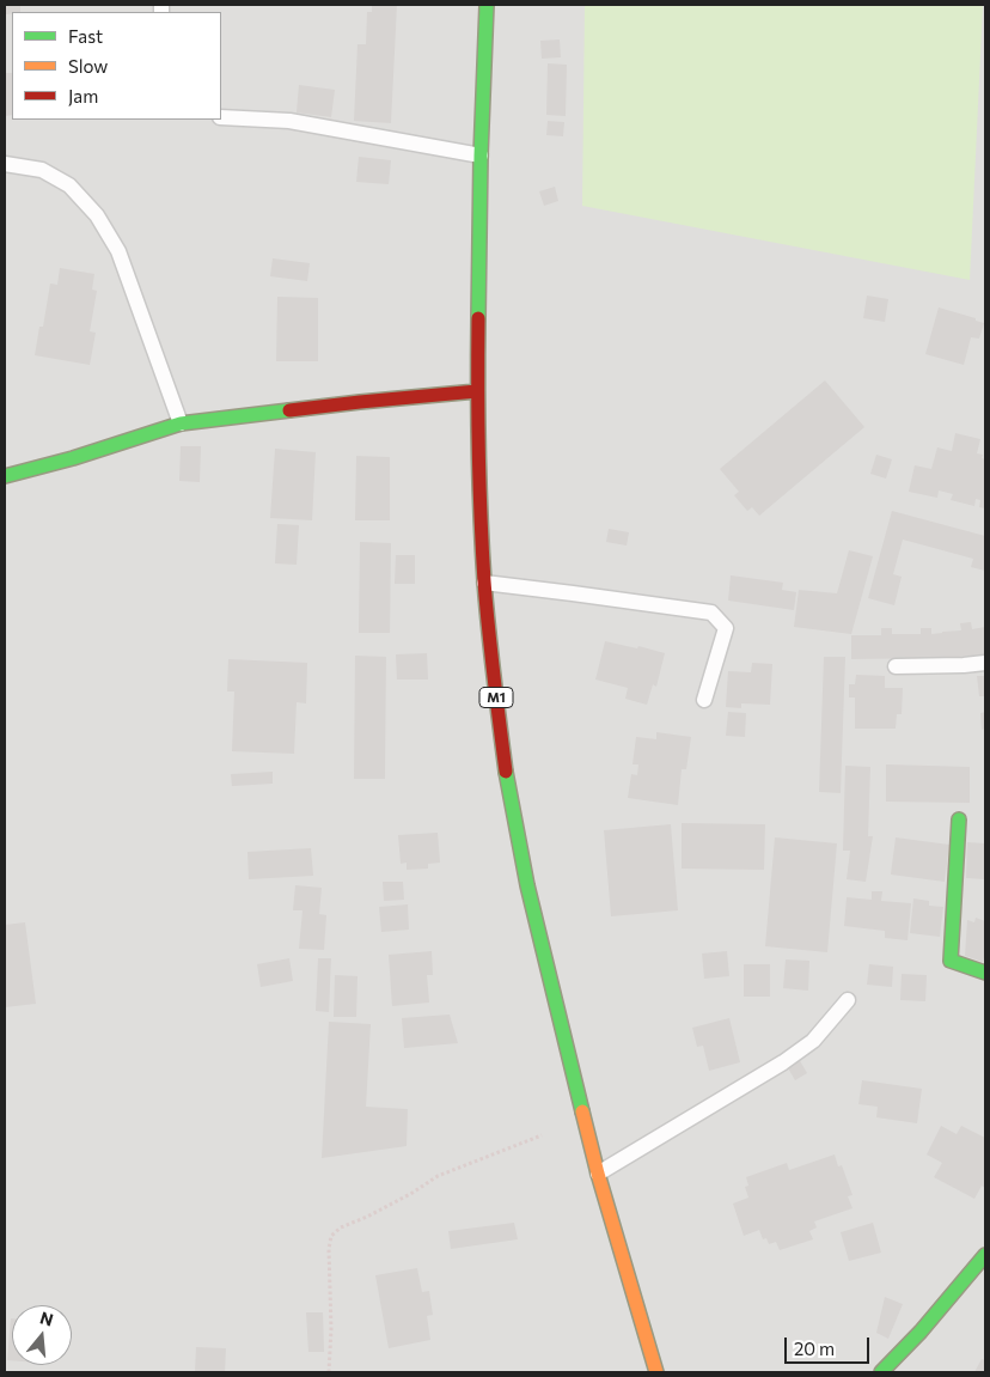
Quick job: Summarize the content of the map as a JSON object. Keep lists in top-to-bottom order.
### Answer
{
  "streets": {
    "main road": ["M1"]
  },
  "legend": ["Fast", "Slow", "Jam"],
  "scale_bar": "20 m",
  "north": "top"
}
